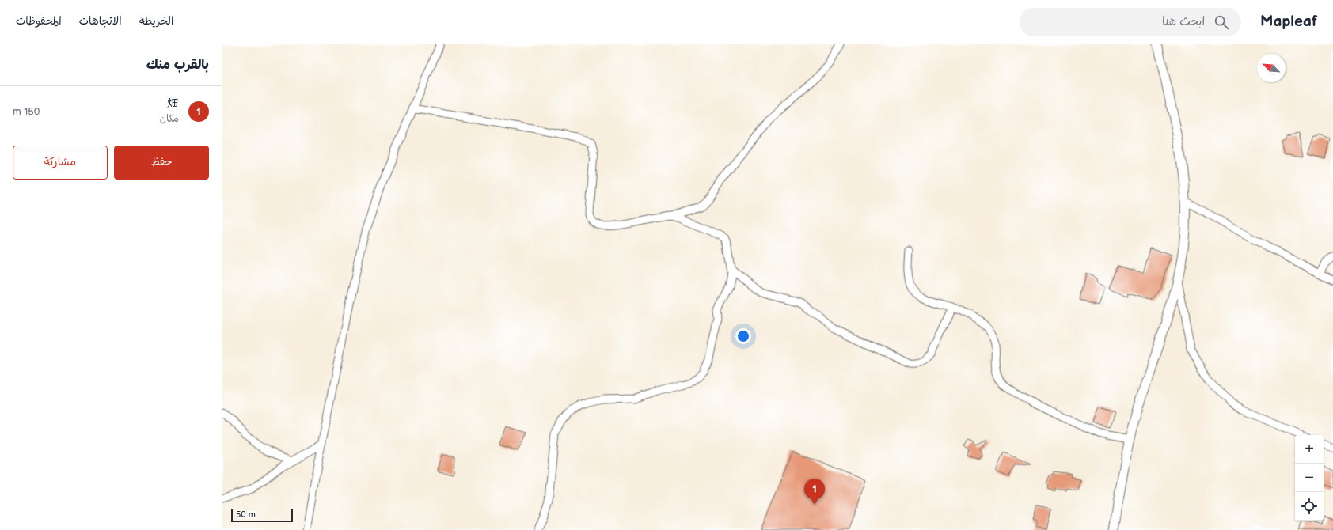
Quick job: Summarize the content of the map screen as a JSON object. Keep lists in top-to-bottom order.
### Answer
{
  "scale_bar": "50 m",
  "north": "top left",
  "page": {
    "header": "Mapleaf",
    "search": "ابحث هنا",
    "nav": ["الخريطة", "الاتجاهات", "المحفوظات"],
    "heading": "بالقرب منك",
    "list": [
      {
        "mark": "1",
        "name": "畑",
        "note": "مكان",
        "value": "150 m"
      }
    ],
    "buttons": ["حفظ", "مشاركة"],
    "map_buttons": ["+", "−"],
    "pins": "1",
    "scale": "50 m"
  }
}
